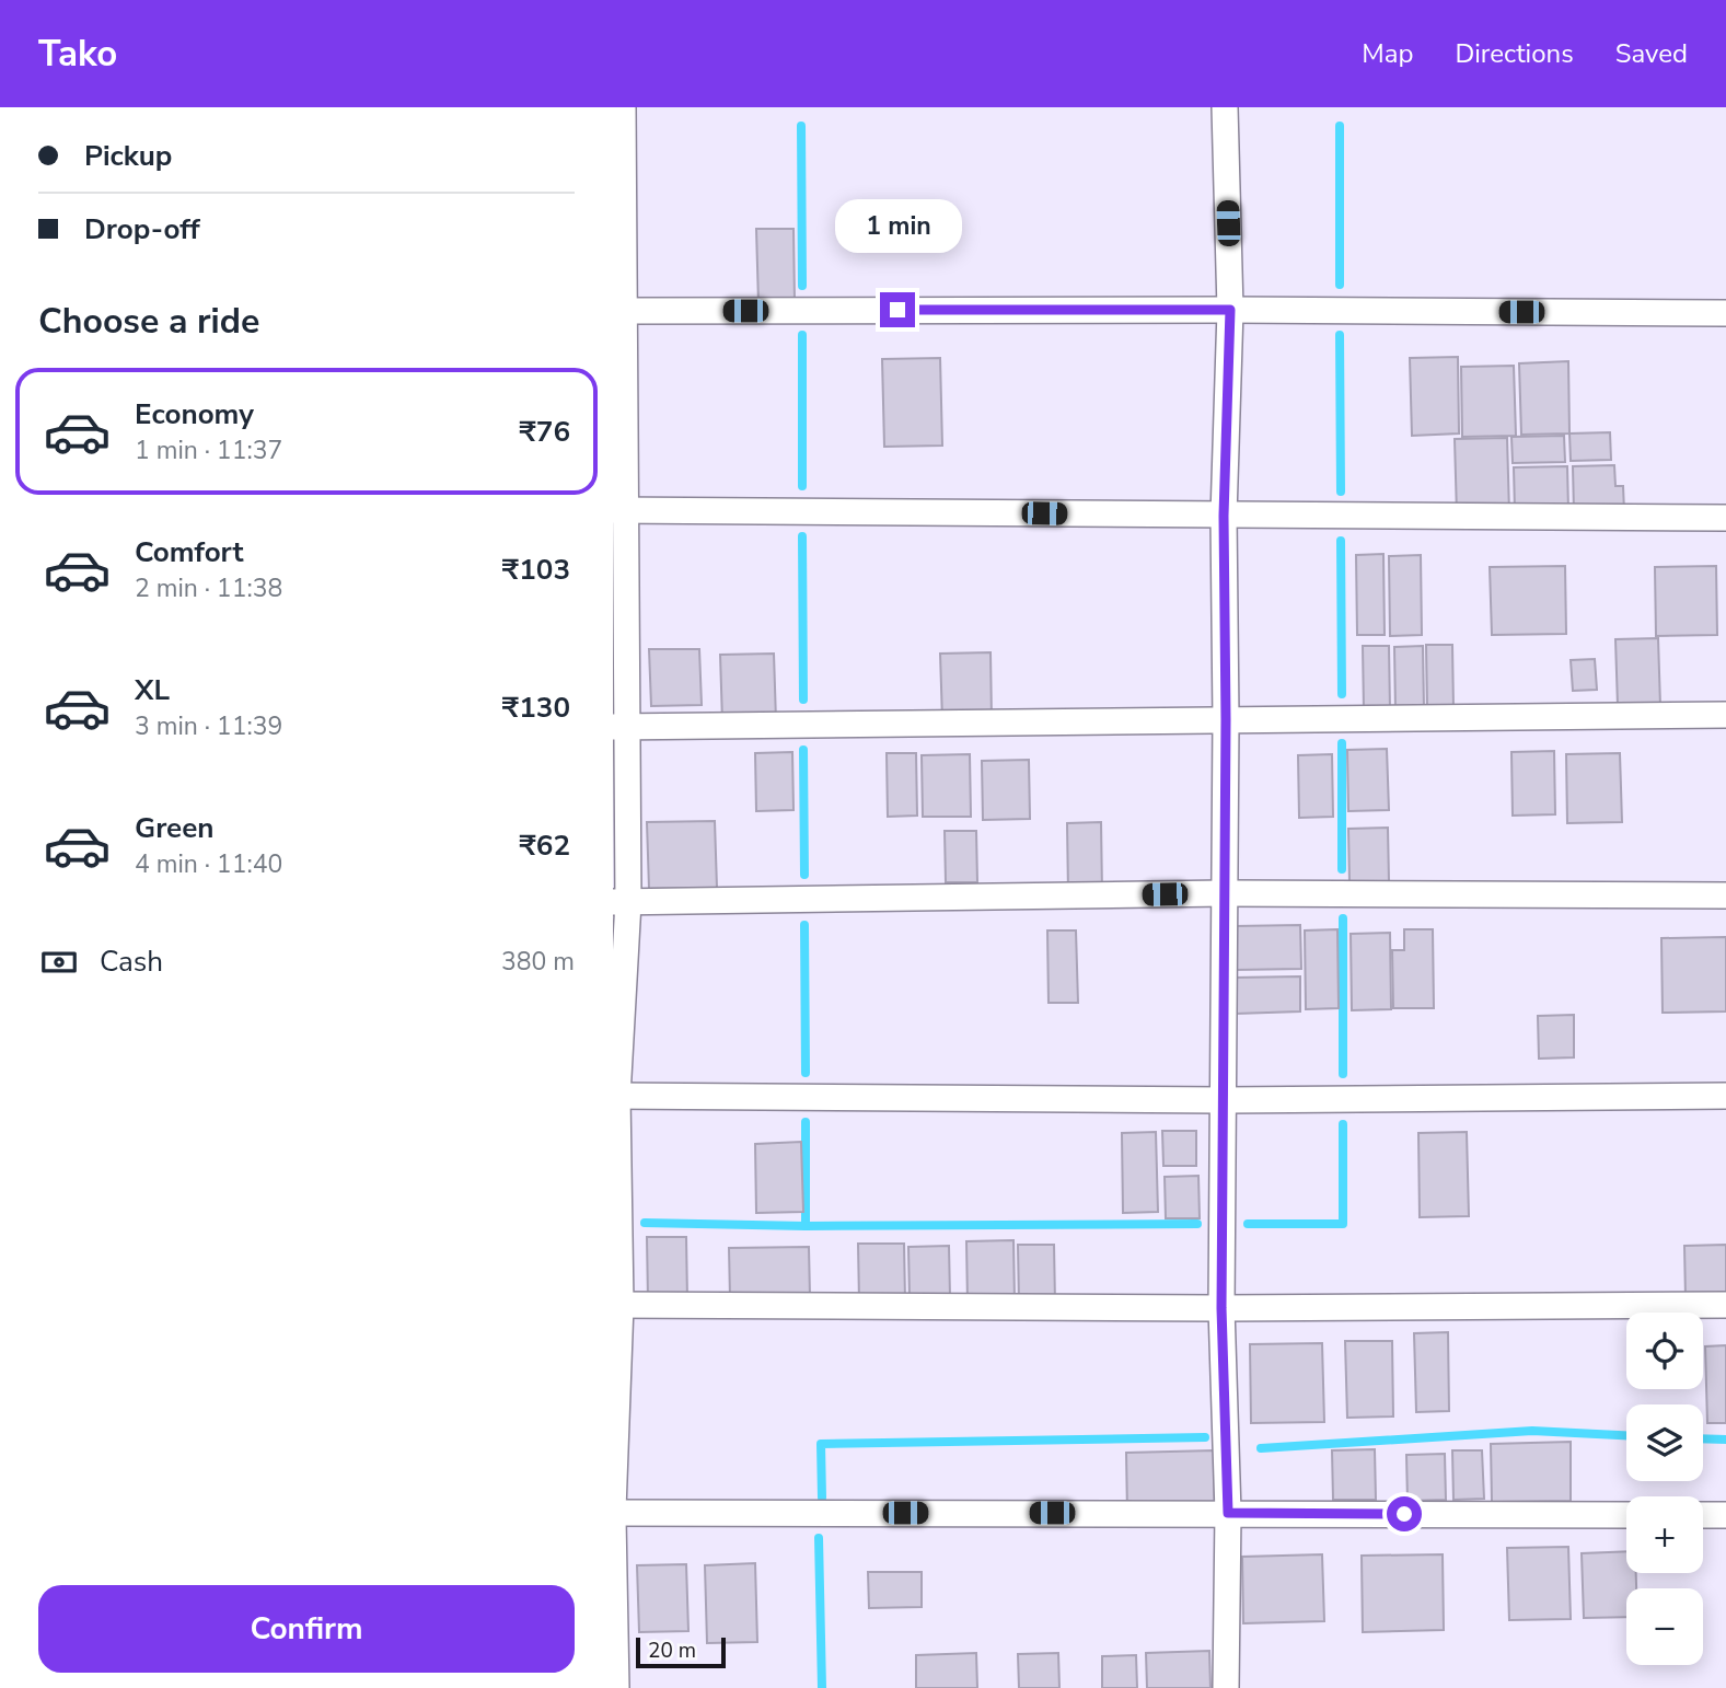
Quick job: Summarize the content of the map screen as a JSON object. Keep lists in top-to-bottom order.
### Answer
{
  "scale_bar": "20 m",
  "page": {
    "header": "Tako",
    "nav": ["Map", "Directions", "Saved"],
    "banner": ["Pickup", "Drop-off"],
    "bubble": "1 min",
    "heading": "Choose a ride",
    "list": [
      {
        "name": "Economy",
        "note": "1 min · 11:37",
        "value": "₹76"
      },
      {
        "name": "Comfort",
        "note": "2 min · 11:38",
        "value": "₹103"
      },
      {
        "name": "XL",
        "note": "3 min · 11:39",
        "value": "₹130"
      },
      {
        "name": "Green",
        "note": "4 min · 11:40",
        "value": "₹62"
      }
    ],
    "pay": ["Cash", "380 m"],
    "map_buttons": ["+", "−"],
    "buttons": "Confirm",
    "scale": "20 m"
  }
}
